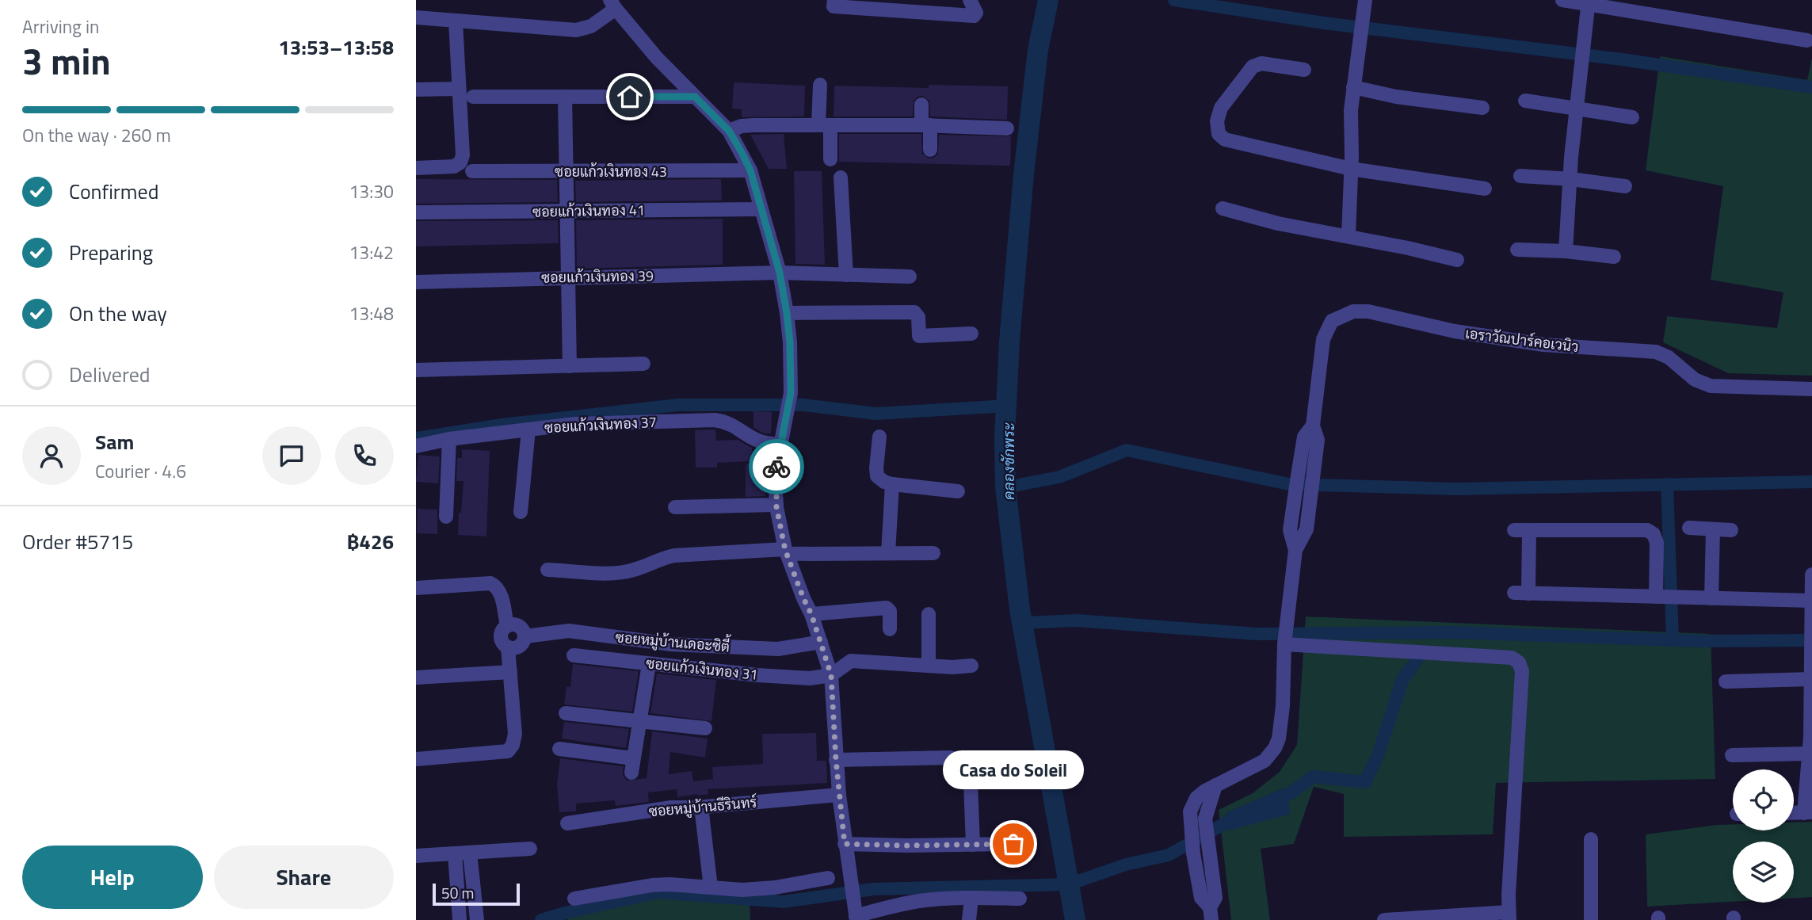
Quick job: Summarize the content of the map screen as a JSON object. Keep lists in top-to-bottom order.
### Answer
{
  "streets": {
    "street": [
      "ซอยแก้วเงินทอง 43",
      "ซอยแก้วเงินทอง 41",
      "ซอยแก้วเงินทอง 39",
      "เอราวัณปาร์คอเวนิว",
      "ซอยแก้วเงินทอง 37",
      "ซอยหมู่บ้านเดอะซิตี้",
      "ซอยแก้วเงินทอง 31",
      "ซอยหมู่บ้านธีรินทร์"
    ]
  },
  "water": ["คลองชักพระ"],
  "places": ["Casa do Soleil"],
  "scale_bar": "50 m",
  "page": {
    "heading": ["3 min", "Arriving in", "13:53–13:58"],
    "panel": [
      "Sam",
      "Courier · 4.6",
      "Order #5715",
      "฿426"
    ],
    "bar": "On the way · 260 m",
    "list": [
      ["Confirmed", "13:30"],
      ["Preparing", "13:42"],
      ["On the way", "13:48"],
      "Delivered"
    ],
    "bubble": "Casa do Soleil",
    "buttons": ["Help", "Share"],
    "scale": "50 m"
  }
}
